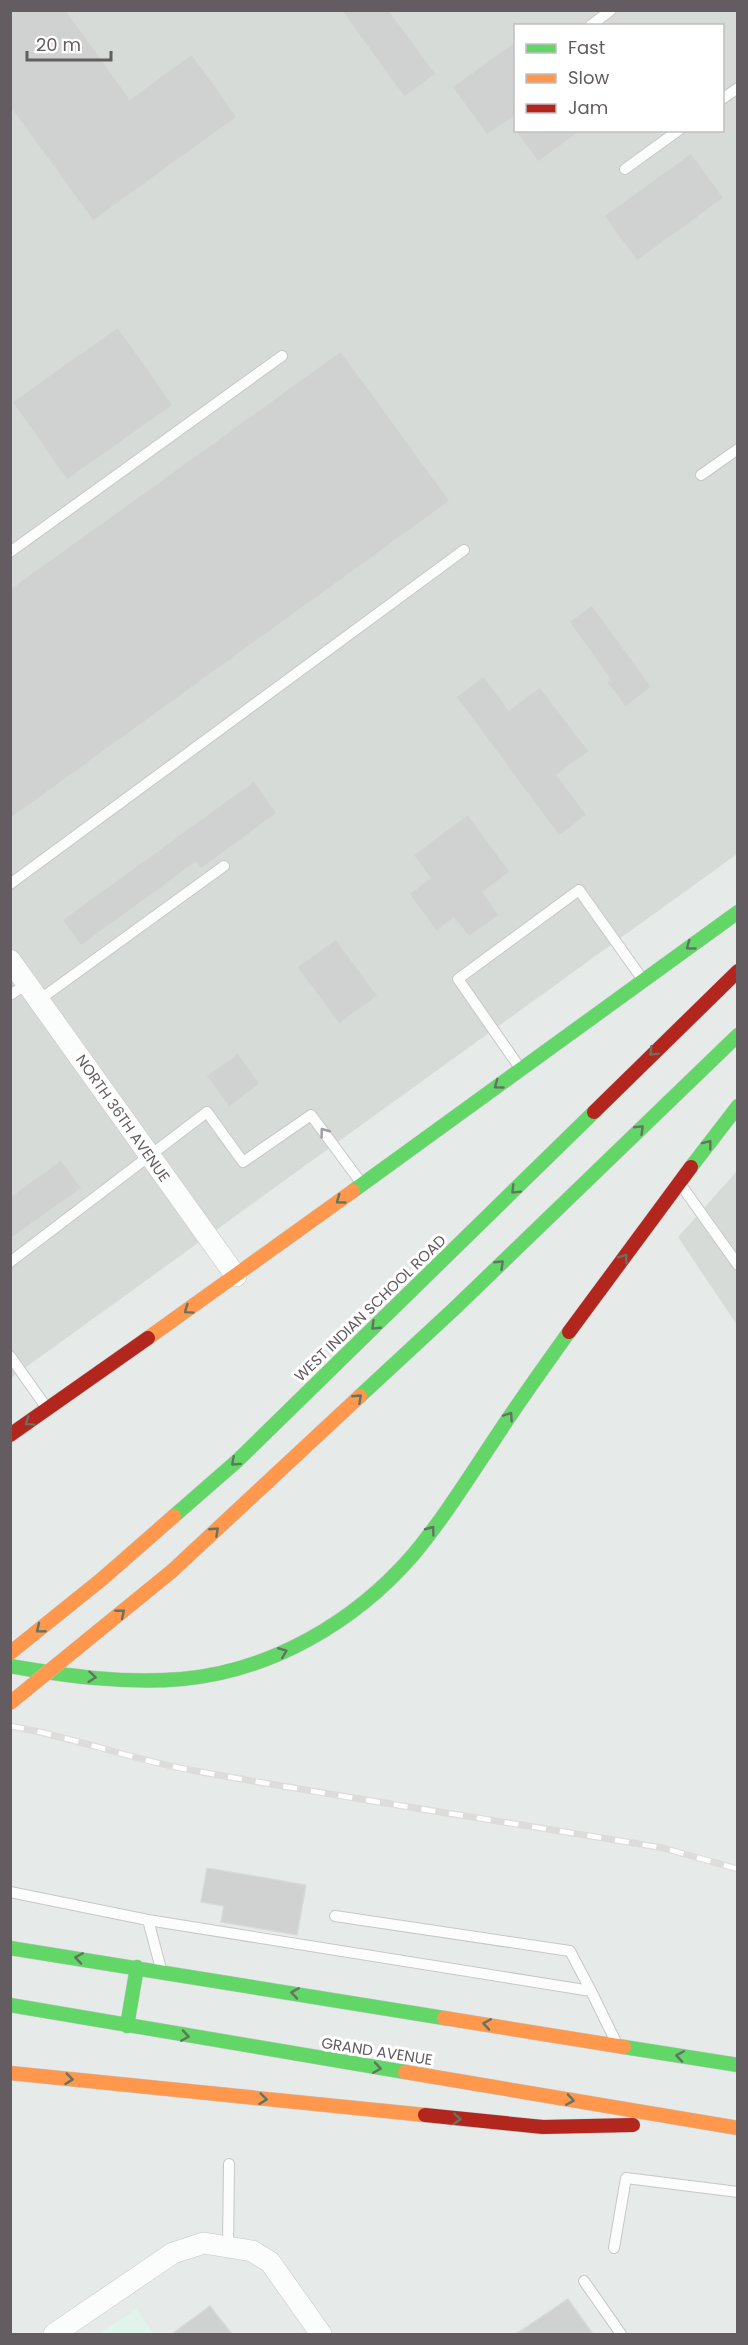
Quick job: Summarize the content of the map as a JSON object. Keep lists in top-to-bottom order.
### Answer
{
  "streets": {
    "main road": ["WEST INDIAN SCHOOL ROAD", "GRAND AVENUE"],
    "street": ["NORTH 36TH AVENUE"]
  },
  "legend": ["Fast", "Slow", "Jam"],
  "scale_bar": "20 m"
}
